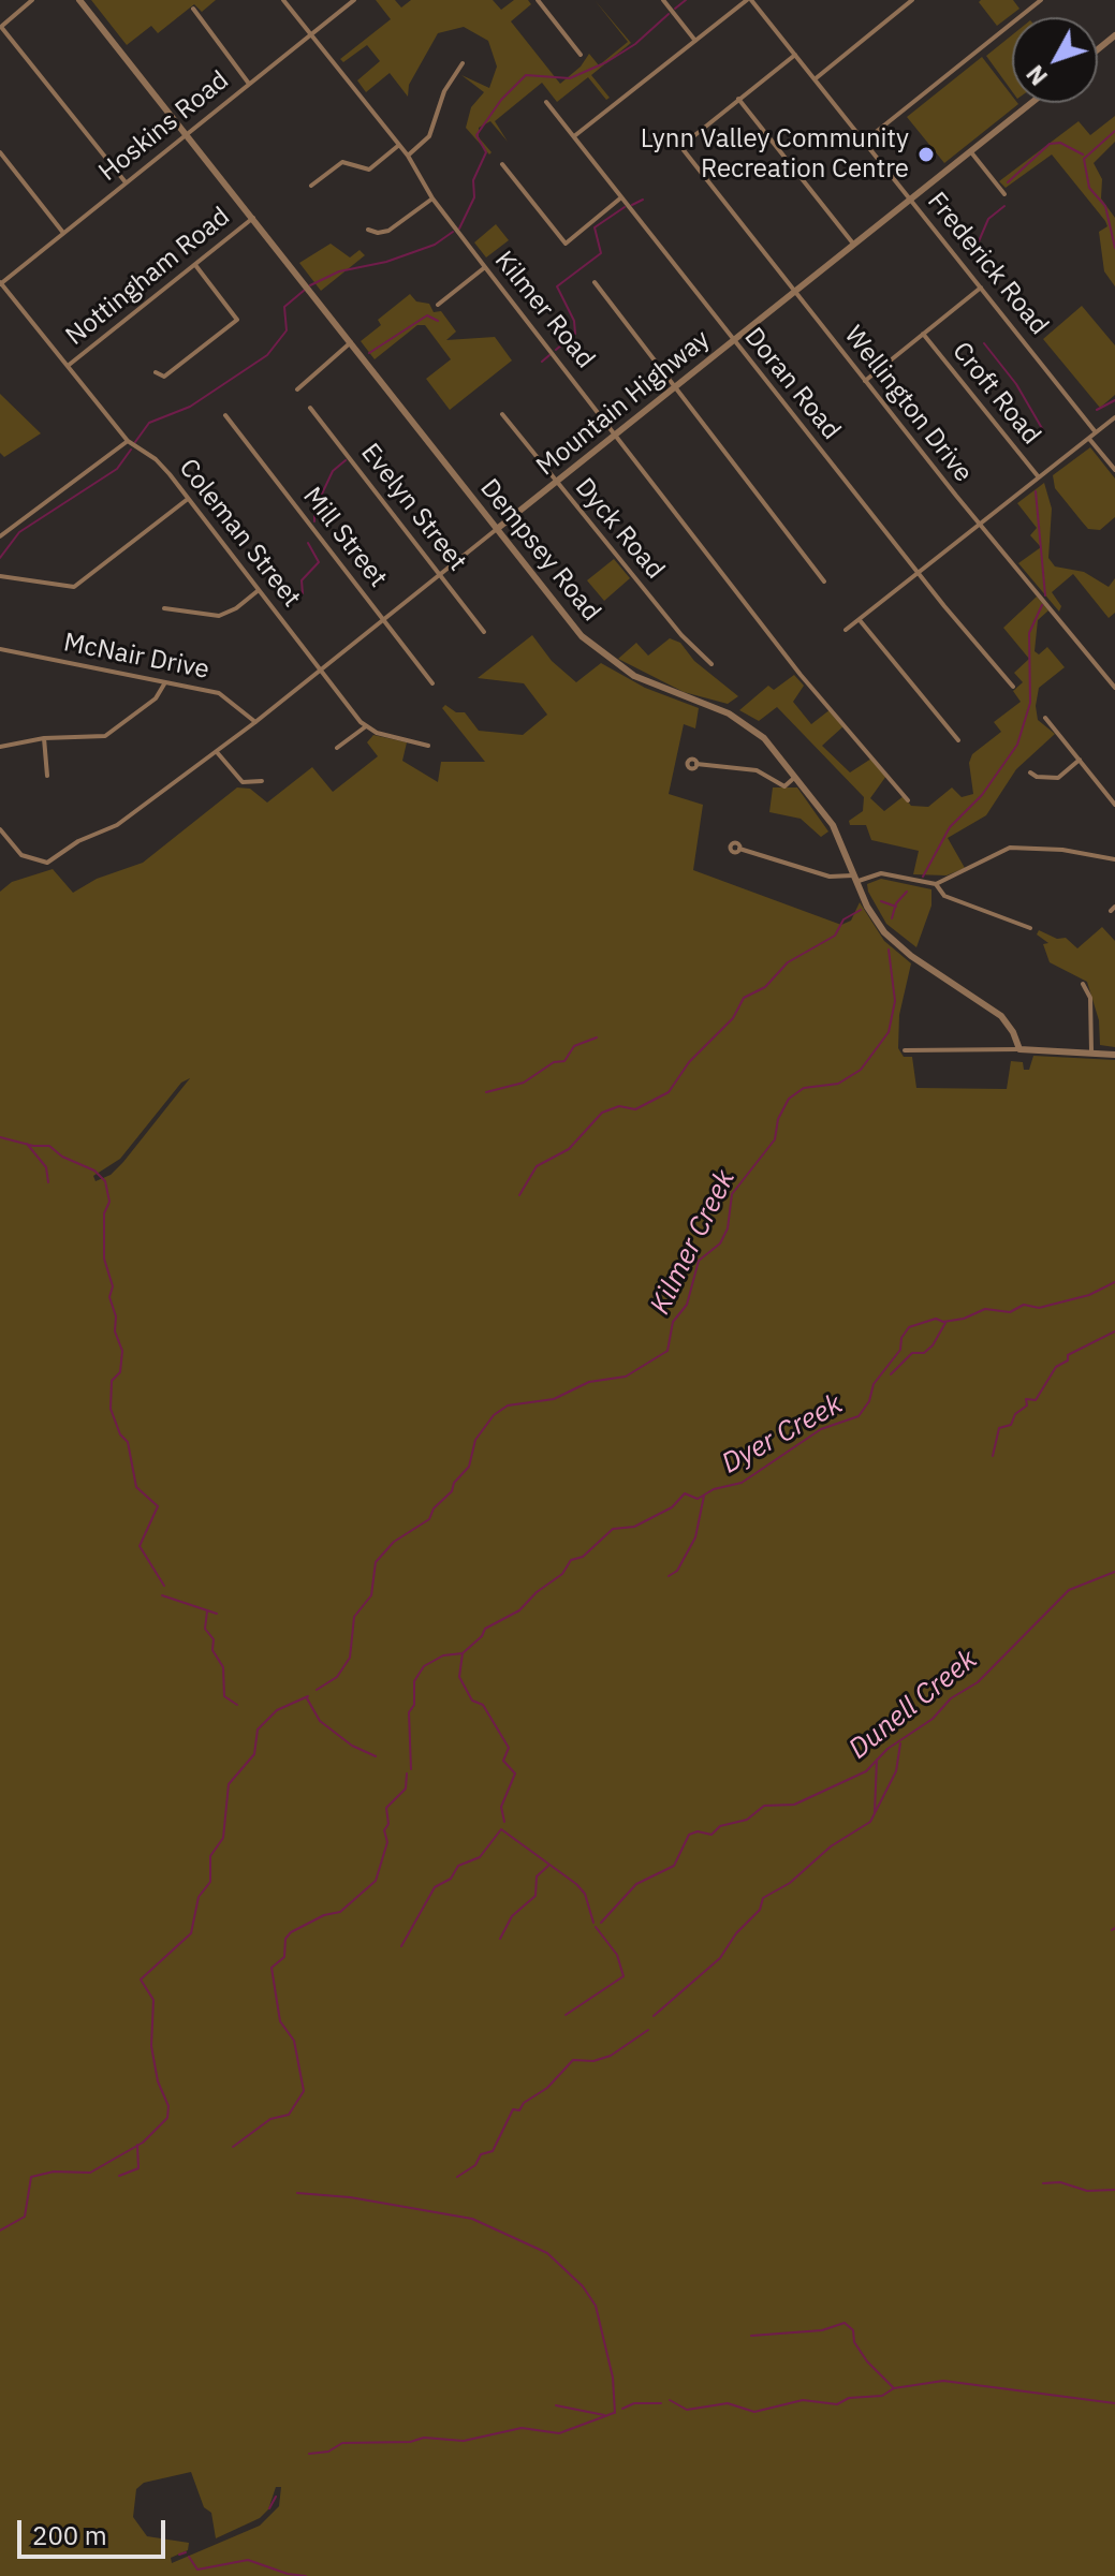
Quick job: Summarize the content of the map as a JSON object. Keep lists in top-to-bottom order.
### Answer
{
  "streets": {
    "street": [
      "Hoskins Road",
      "Frederick Road",
      "Nottingham Road",
      "Kilmer Road",
      "Doran Road",
      "Croft Road",
      "Mountain Highway",
      "Wellington Drive",
      "Evelyn Street",
      "Dyck Road",
      "Coleman Street",
      "Mill Street",
      "Dempsey Road",
      "McNair Drive"
    ]
  },
  "crossings": [
    ["Hoskins Road", "Kilmer Road"],
    ["Hoskins Road", "Coleman Street"],
    ["Hoskins Road", "Dempsey Road"],
    ["Frederick Road", "Mountain Highway"],
    ["Nottingham Road", "Coleman Street"],
    ["Nottingham Road", "Dempsey Road"],
    ["Kilmer Road", "Mountain Highway"],
    ["Doran Road", "Mountain Highway"],
    ["Mountain Highway", "Wellington Drive"],
    ["Mountain Highway", "Evelyn Street"],
    ["Mountain Highway", "Dyck Road"],
    ["Mountain Highway", "Coleman Street"],
    ["Mountain Highway", "Mill Street"],
    ["Mountain Highway", "Dempsey Road"],
    ["Mountain Highway", "McNair Drive"]
  ],
  "water": ["Kilmer Creek", "Dyer Creek", "Dunell Creek"],
  "places": ["Lynn Valley Community Recreation Centre"],
  "scale_bar": "200 m",
  "north": "bottom left"
}
